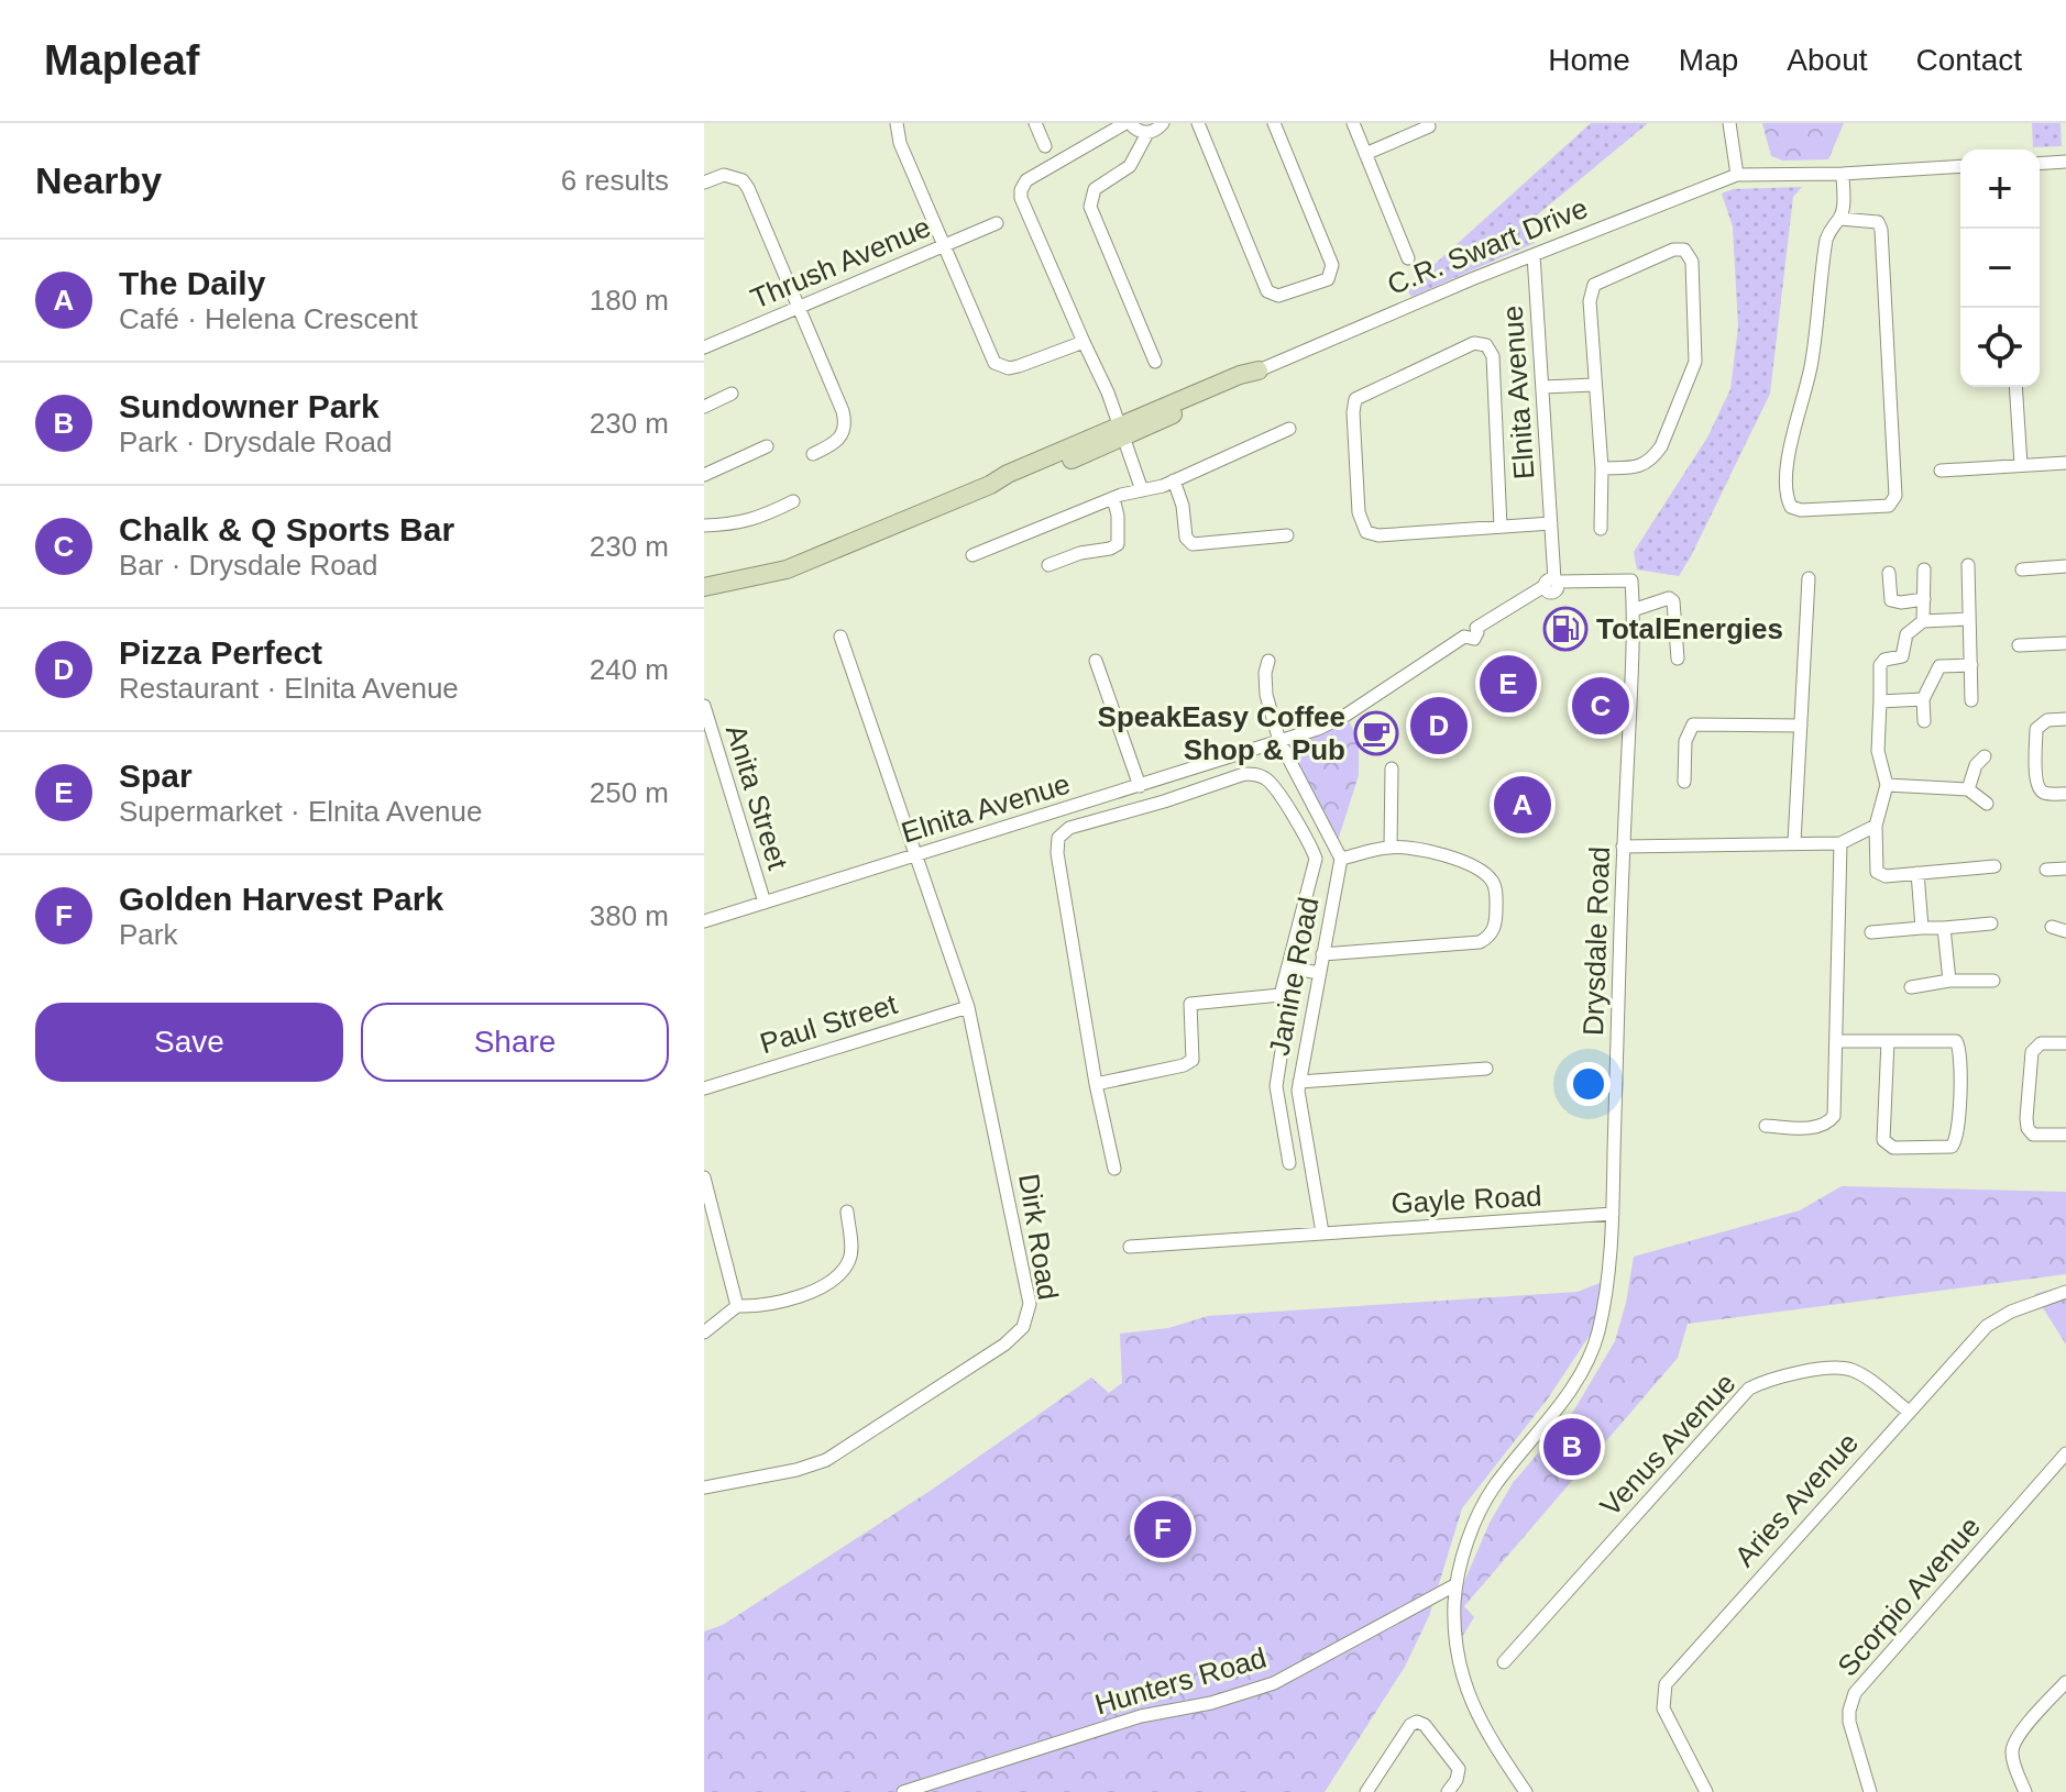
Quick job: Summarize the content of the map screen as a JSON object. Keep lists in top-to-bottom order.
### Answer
{
  "streets": {
    "street": [
      "C.R. Swart Drive",
      "Thrush Avenue",
      "Elnita Avenue",
      "Anita Street",
      "Drysdale Road",
      "Janine Road",
      "Paul Street",
      "Gayle Road",
      "Dirk Road",
      "Venus Avenue",
      "Aries Avenue",
      "Scorpio Avenue",
      "Hunters Road"
    ]
  },
  "crossings": [
    ["C.R. Swart Drive", "Elnita Avenue"],
    ["Elnita Avenue", "Anita Street"],
    ["Elnita Avenue", "Drysdale Road"],
    ["Elnita Avenue", "Dirk Road"],
    ["Drysdale Road", "Gayle Road"],
    ["Drysdale Road", "Hunters Road"],
    ["Janine Road", "Gayle Road"],
    ["Paul Street", "Dirk Road"],
    ["Venus Avenue", "Aries Avenue"]
  ],
  "places": {
    "fuel station": ["TotalEnergies"],
    "cafe": ["SpeakEasy Coffee Shop & Pub"]
  },
  "page": {
    "header": "Mapleaf",
    "nav": [
      "Home",
      "Map",
      "About",
      "Contact"
    ],
    "heading": ["Nearby", "6 results"],
    "map_buttons": ["+", "−"],
    "list": [
      {
        "mark": "A",
        "name": "The Daily",
        "note": "Café · Helena Crescent",
        "value": "180 m"
      },
      {
        "mark": "B",
        "name": "Sundowner Park",
        "note": "Park · Drysdale Road",
        "value": "230 m"
      },
      {
        "mark": "C",
        "name": "Chalk & Q Sports Bar",
        "note": "Bar · Drysdale Road",
        "value": "230 m"
      },
      {
        "mark": "D",
        "name": "Pizza Perfect",
        "note": "Restaurant · Elnita Avenue",
        "value": "240 m"
      },
      {
        "mark": "E",
        "name": "Spar",
        "note": "Supermarket · Elnita Avenue",
        "value": "250 m"
      },
      {
        "mark": "F",
        "name": "Golden Harvest Park",
        "note": "Park",
        "value": "380 m"
      }
    ],
    "pins": [
      "E",
      "C",
      "D",
      "A",
      "B",
      "F"
    ],
    "buttons": ["Save", "Share"]
  }
}
